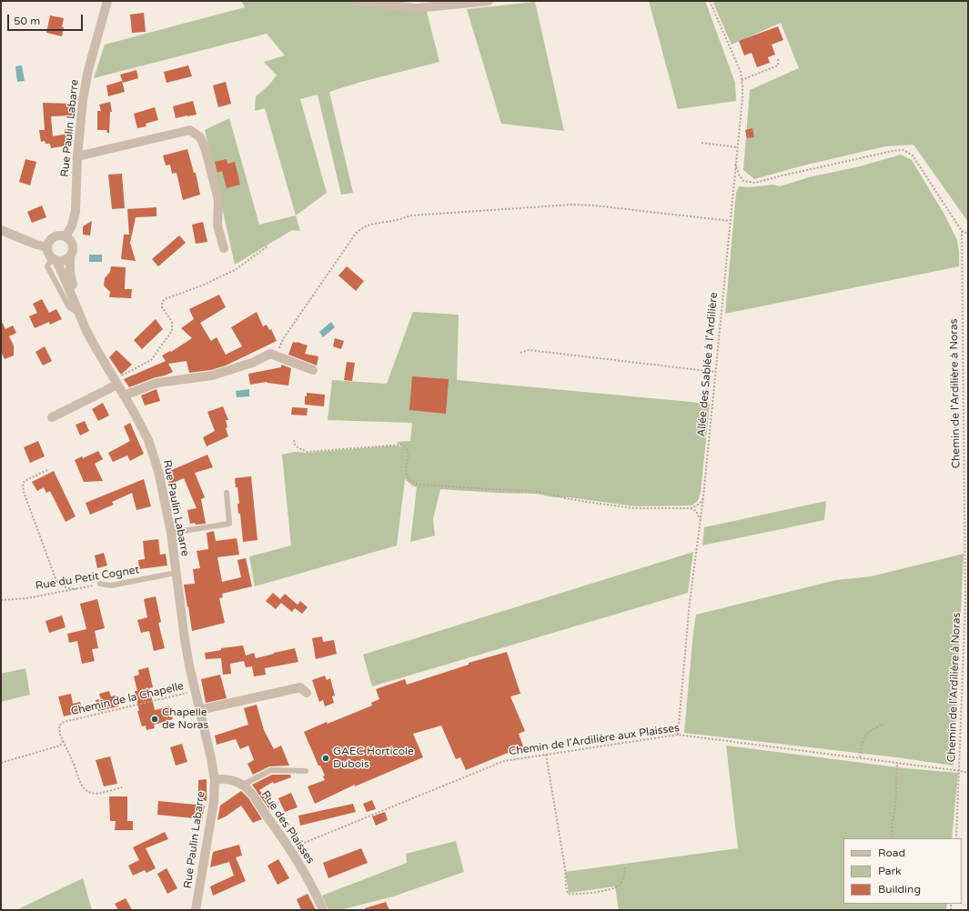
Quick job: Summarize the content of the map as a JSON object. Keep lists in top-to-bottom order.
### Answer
{
  "streets": {
    "street": ["Rue Paulin Labarre", "Rue des Plaisses"],
    "lane": ["Rue du Petit Cognet"],
    "path": [
      "Allée des Sablée à l'Ardilière",
      "Chemin de l'Ardilière à Noras",
      "Chemin de la Chapelle",
      "Chemin de l'Ardilière aux Plaisses"
    ]
  },
  "crossings": [
    ["Rue Paulin Labarre", "Rue du Petit Cognet"],
    ["Rue Paulin Labarre", "Chemin de la Chapelle"],
    ["Rue Paulin Labarre", "Rue des Plaisses"],
    ["Allée des Sablée à l'Ardilière", "Chemin de l'Ardilière aux Plaisses"],
    ["Chemin de l'Ardilière à Noras", "Chemin de l'Ardilière aux Plaisses"],
    ["Chemin de l'Ardilière aux Plaisses", "Rue des Plaisses"]
  ],
  "places": ["Chapelle de Noras", "GAEC Horticole Dubois"],
  "legend": ["Road", "Park", "Building"],
  "scale_bar": "50 m"
}
